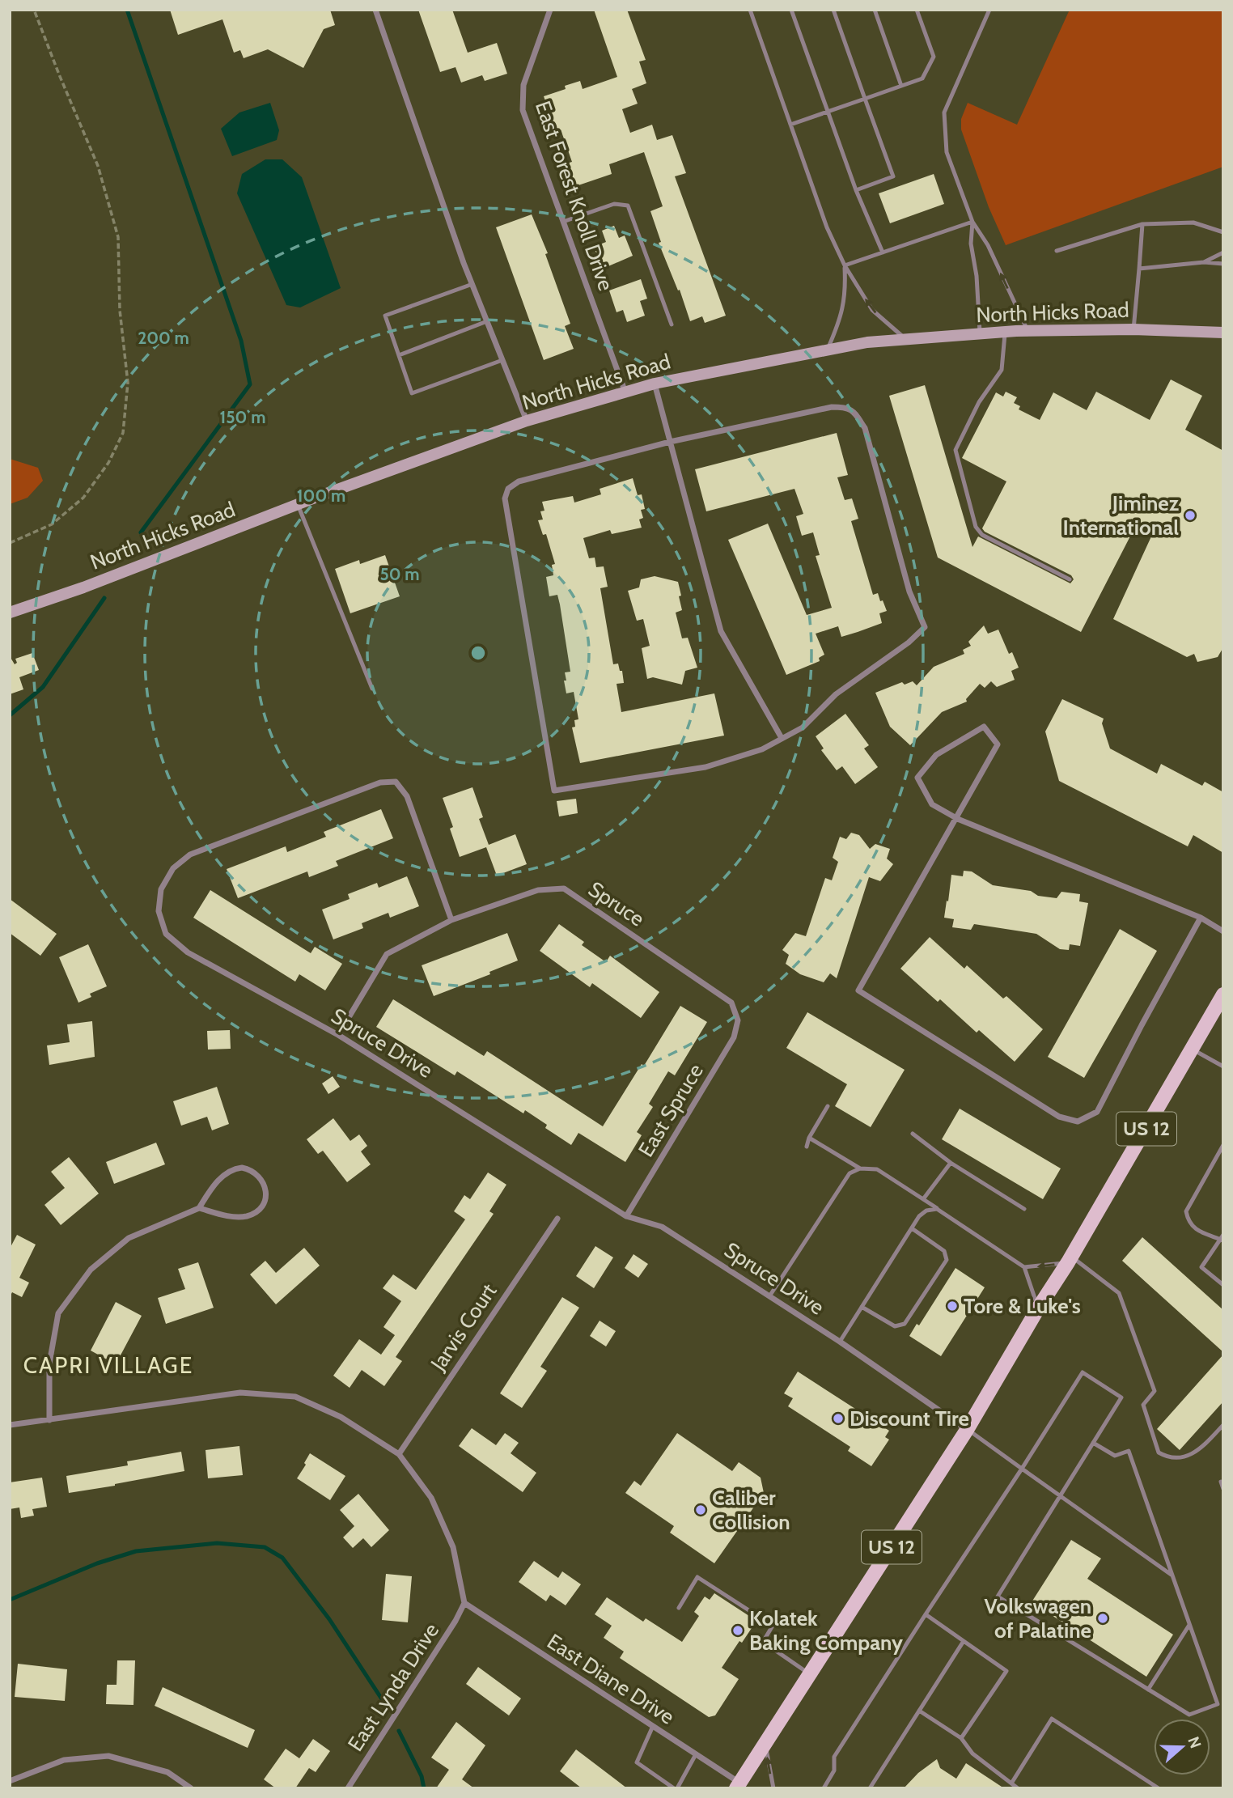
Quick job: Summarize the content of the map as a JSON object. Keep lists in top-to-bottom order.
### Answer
{
  "streets": {
    "main road": ["North Hicks Road", "US 12"],
    "street": [
      "East Forest Knoll Drive",
      "Spruce",
      "Spruce Drive",
      "East Spruce",
      "Jarvis Court",
      "East Diane Drive",
      "East Lynda Drive"
    ]
  },
  "crossings": [
    ["East Forest Knoll Drive", "North Hicks Road"],
    ["Spruce", "Spruce Drive"],
    ["Spruce", "East Spruce"],
    ["Spruce Drive", "East Spruce"],
    ["Spruce Drive", "US 12"],
    ["US 12", "East Diane Drive"],
    ["East Diane Drive", "East Lynda Drive"]
  ],
  "districts": ["CAPRI VILLAGE"],
  "places": [
    "Jiminez International",
    "Tore & Luke's",
    "Discount Tire",
    "Caliber Collision",
    "Volkswagen of Palatine",
    "Kolatek Baking Company"
  ],
  "north": "right",
  "rings": [
    "200 m",
    "150 m",
    "100 m",
    "50 m"
  ]
}
